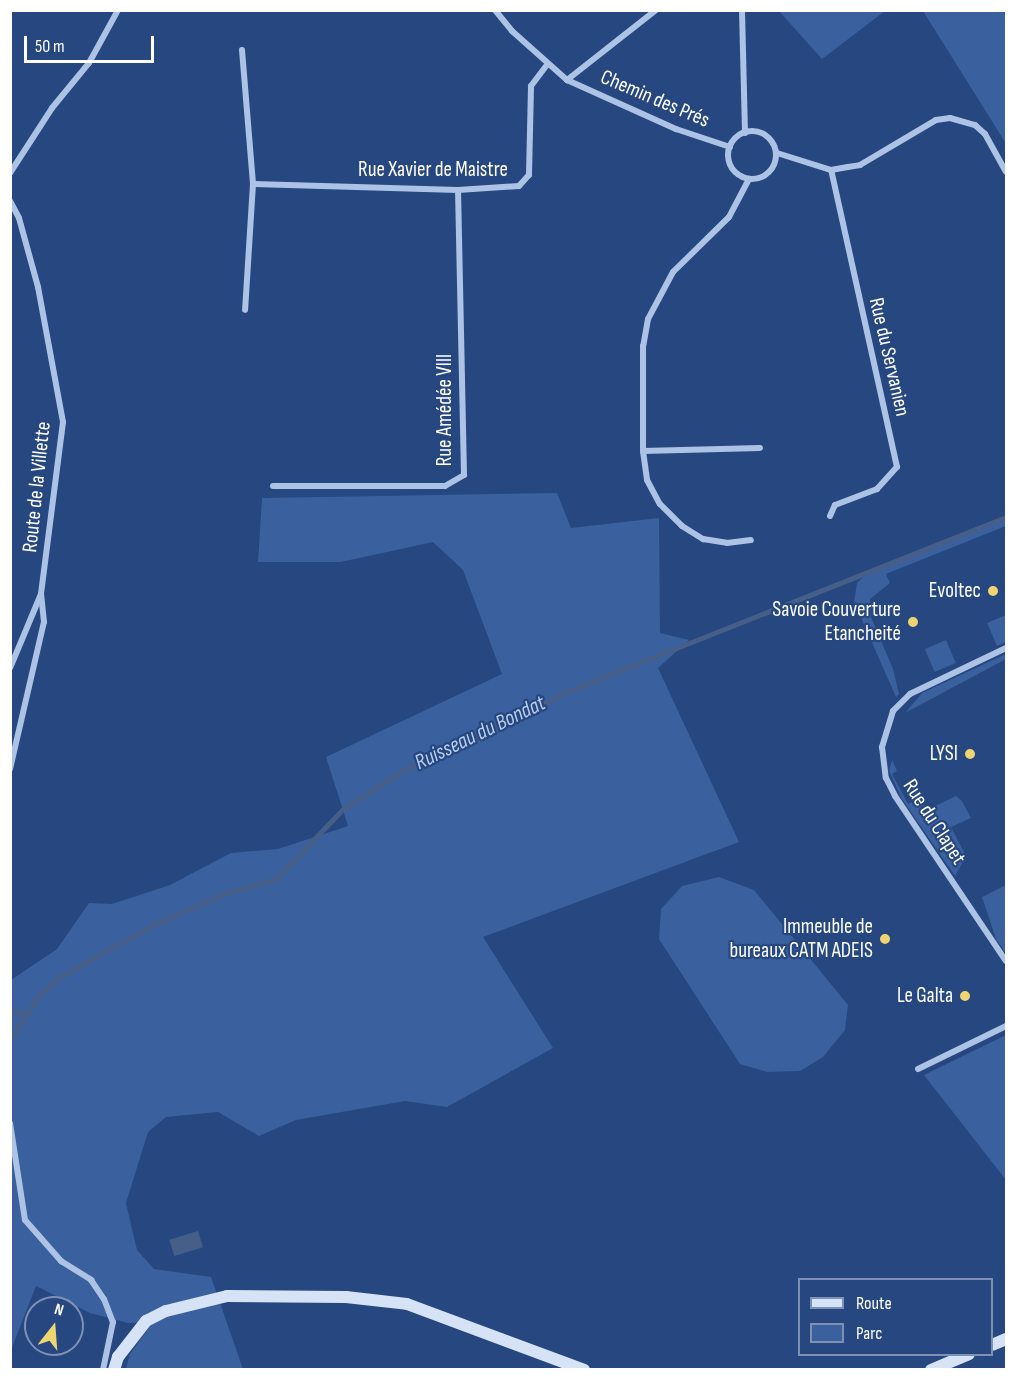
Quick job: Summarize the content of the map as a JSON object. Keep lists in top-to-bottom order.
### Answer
{
  "streets": {
    "street": [
      "Chemin des Prés",
      "Rue Xavier de Maistre",
      "Rue du Servanien",
      "Rue Amédée VIII",
      "Route de la Villette",
      "Rue du Clapet"
    ]
  },
  "crossings": [
    ["Chemin des Prés", "Rue Xavier de Maistre"],
    ["Rue Xavier de Maistre", "Rue Amédée VIII"]
  ],
  "water": ["Ruisseau du Bondat"],
  "places": [
    "Evoltec",
    "Savoie Couverture Etancheité",
    "LYSI",
    "Immeuble de bureaux CATM ADEIS",
    "Le Galta"
  ],
  "legend": ["Route", "Parc"],
  "scale_bar": "50 m",
  "north": "top"
}
